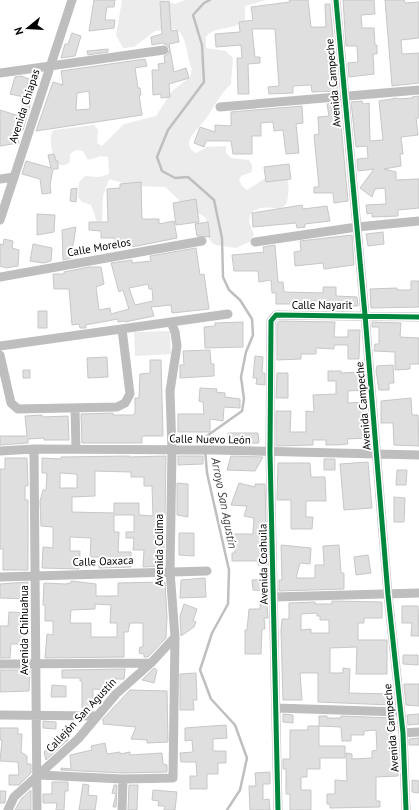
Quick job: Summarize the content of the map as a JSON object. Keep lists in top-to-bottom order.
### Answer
{
  "streets": {
    "street": [
      "Avenida Campeche",
      "Avenida Chiapas",
      "Calle Morelos",
      "Calle Nayarit",
      "Calle Nuevo León",
      "Avenida Colima",
      "Calle Oaxaca",
      "Avenida Coahuila",
      "Avenida Chihuahua",
      "Callejón San Agustín"
    ]
  },
  "crossings": [
    ["Avenida Campeche", "Calle Nayarit"],
    ["Avenida Campeche", "Calle Nuevo León"],
    ["Calle Nayarit", "Avenida Coahuila"],
    ["Calle Nuevo León", "Avenida Colima"],
    ["Calle Nuevo León", "Avenida Coahuila"],
    ["Calle Nuevo León", "Avenida Chihuahua"],
    ["Avenida Colima", "Calle Oaxaca"],
    ["Avenida Colima", "Callejón San Agustín"],
    ["Calle Oaxaca", "Avenida Chihuahua"],
    ["Avenida Chihuahua", "Callejón San Agustín"]
  ],
  "water": ["Arroyo San Agustín"],
  "north": "left"
}
